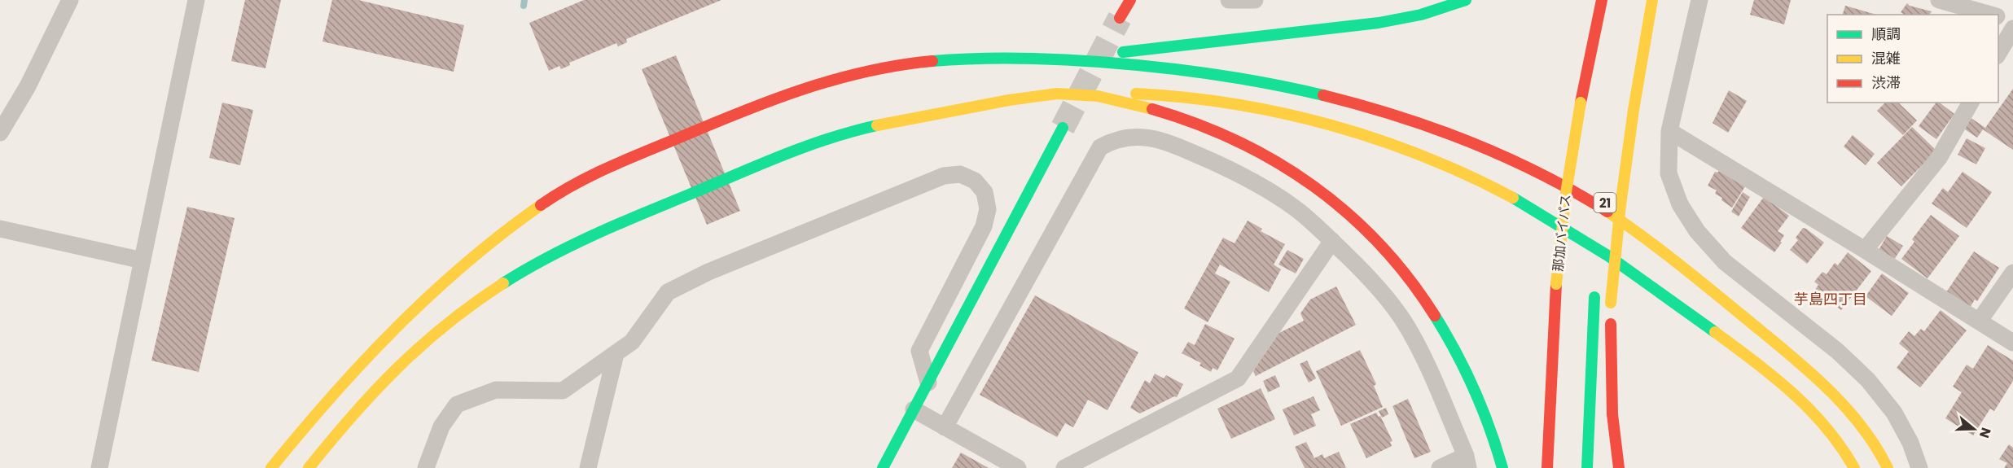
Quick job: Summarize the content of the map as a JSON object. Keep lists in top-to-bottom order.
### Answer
{
  "streets": {
    "main road": ["21", "那加バイパス"]
  },
  "districts": ["芋島四丁目"],
  "legend": ["順調", "混雑", "渋滞"],
  "north": "right"
}
